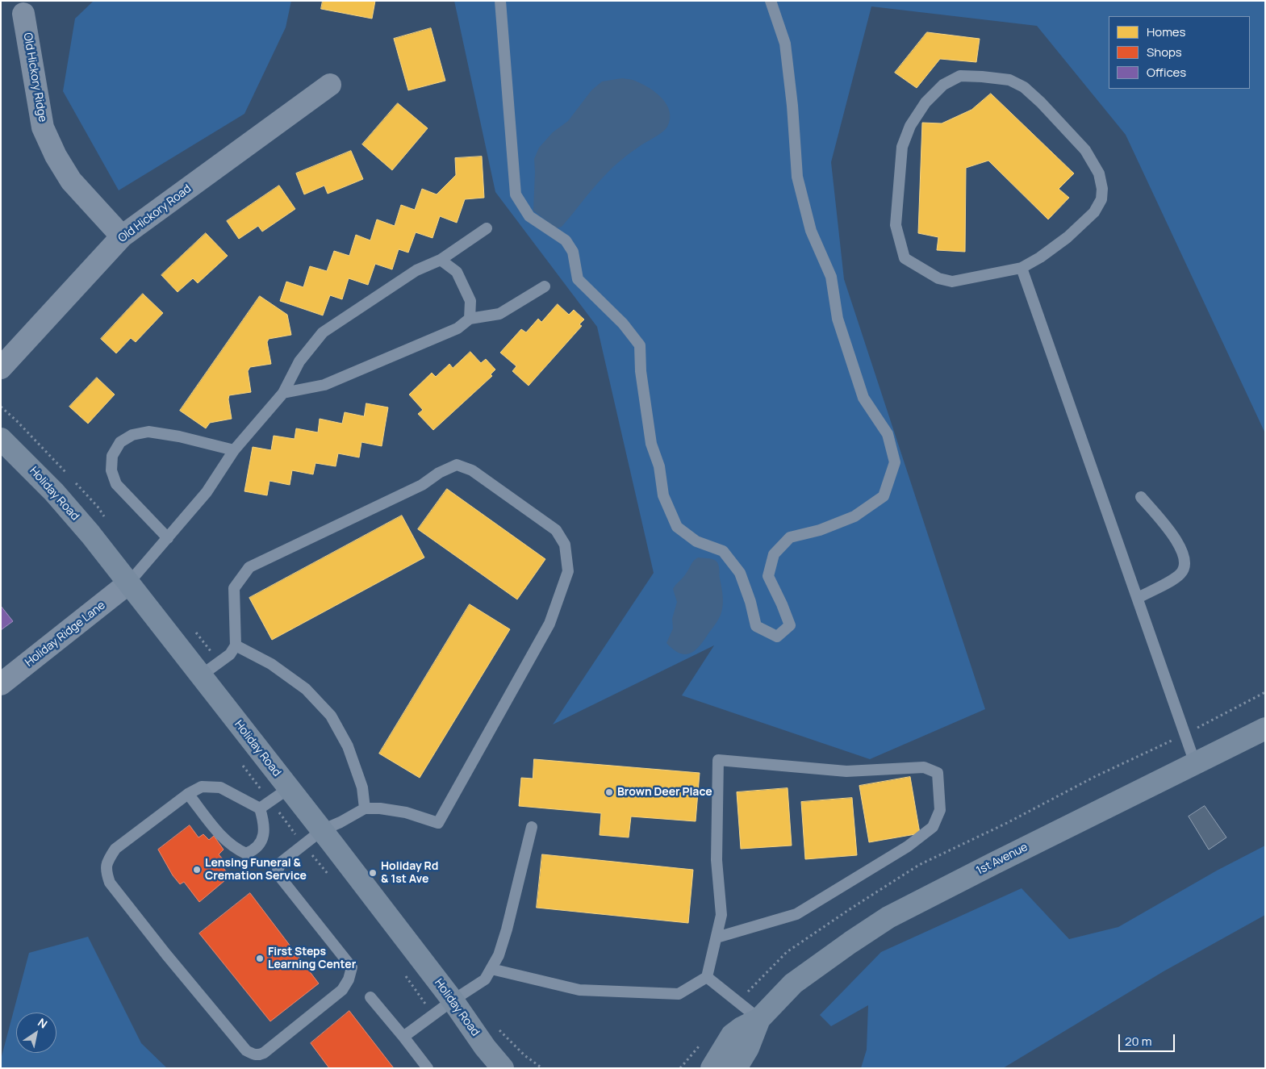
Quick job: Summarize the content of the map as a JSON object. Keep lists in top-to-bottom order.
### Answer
{
  "streets": {
    "street": [
      "Old Hickory Ridge",
      "Old Hickory Road",
      "Holiday Road",
      "Holiday Ridge Lane",
      "1st Avenue"
    ]
  },
  "crossings": [
    ["Old Hickory Ridge", "Old Hickory Road"],
    ["Holiday Road", "Holiday Ridge Lane"]
  ],
  "places": [
    "Brown Deer Place",
    "Lensing Funeral & Cremation Service",
    "Holiday Rd & 1st Ave",
    "First Steps Learning Center"
  ],
  "legend": ["Homes", "Shops", "Offices"],
  "scale_bar": "20 m",
  "north": "top right"
}
